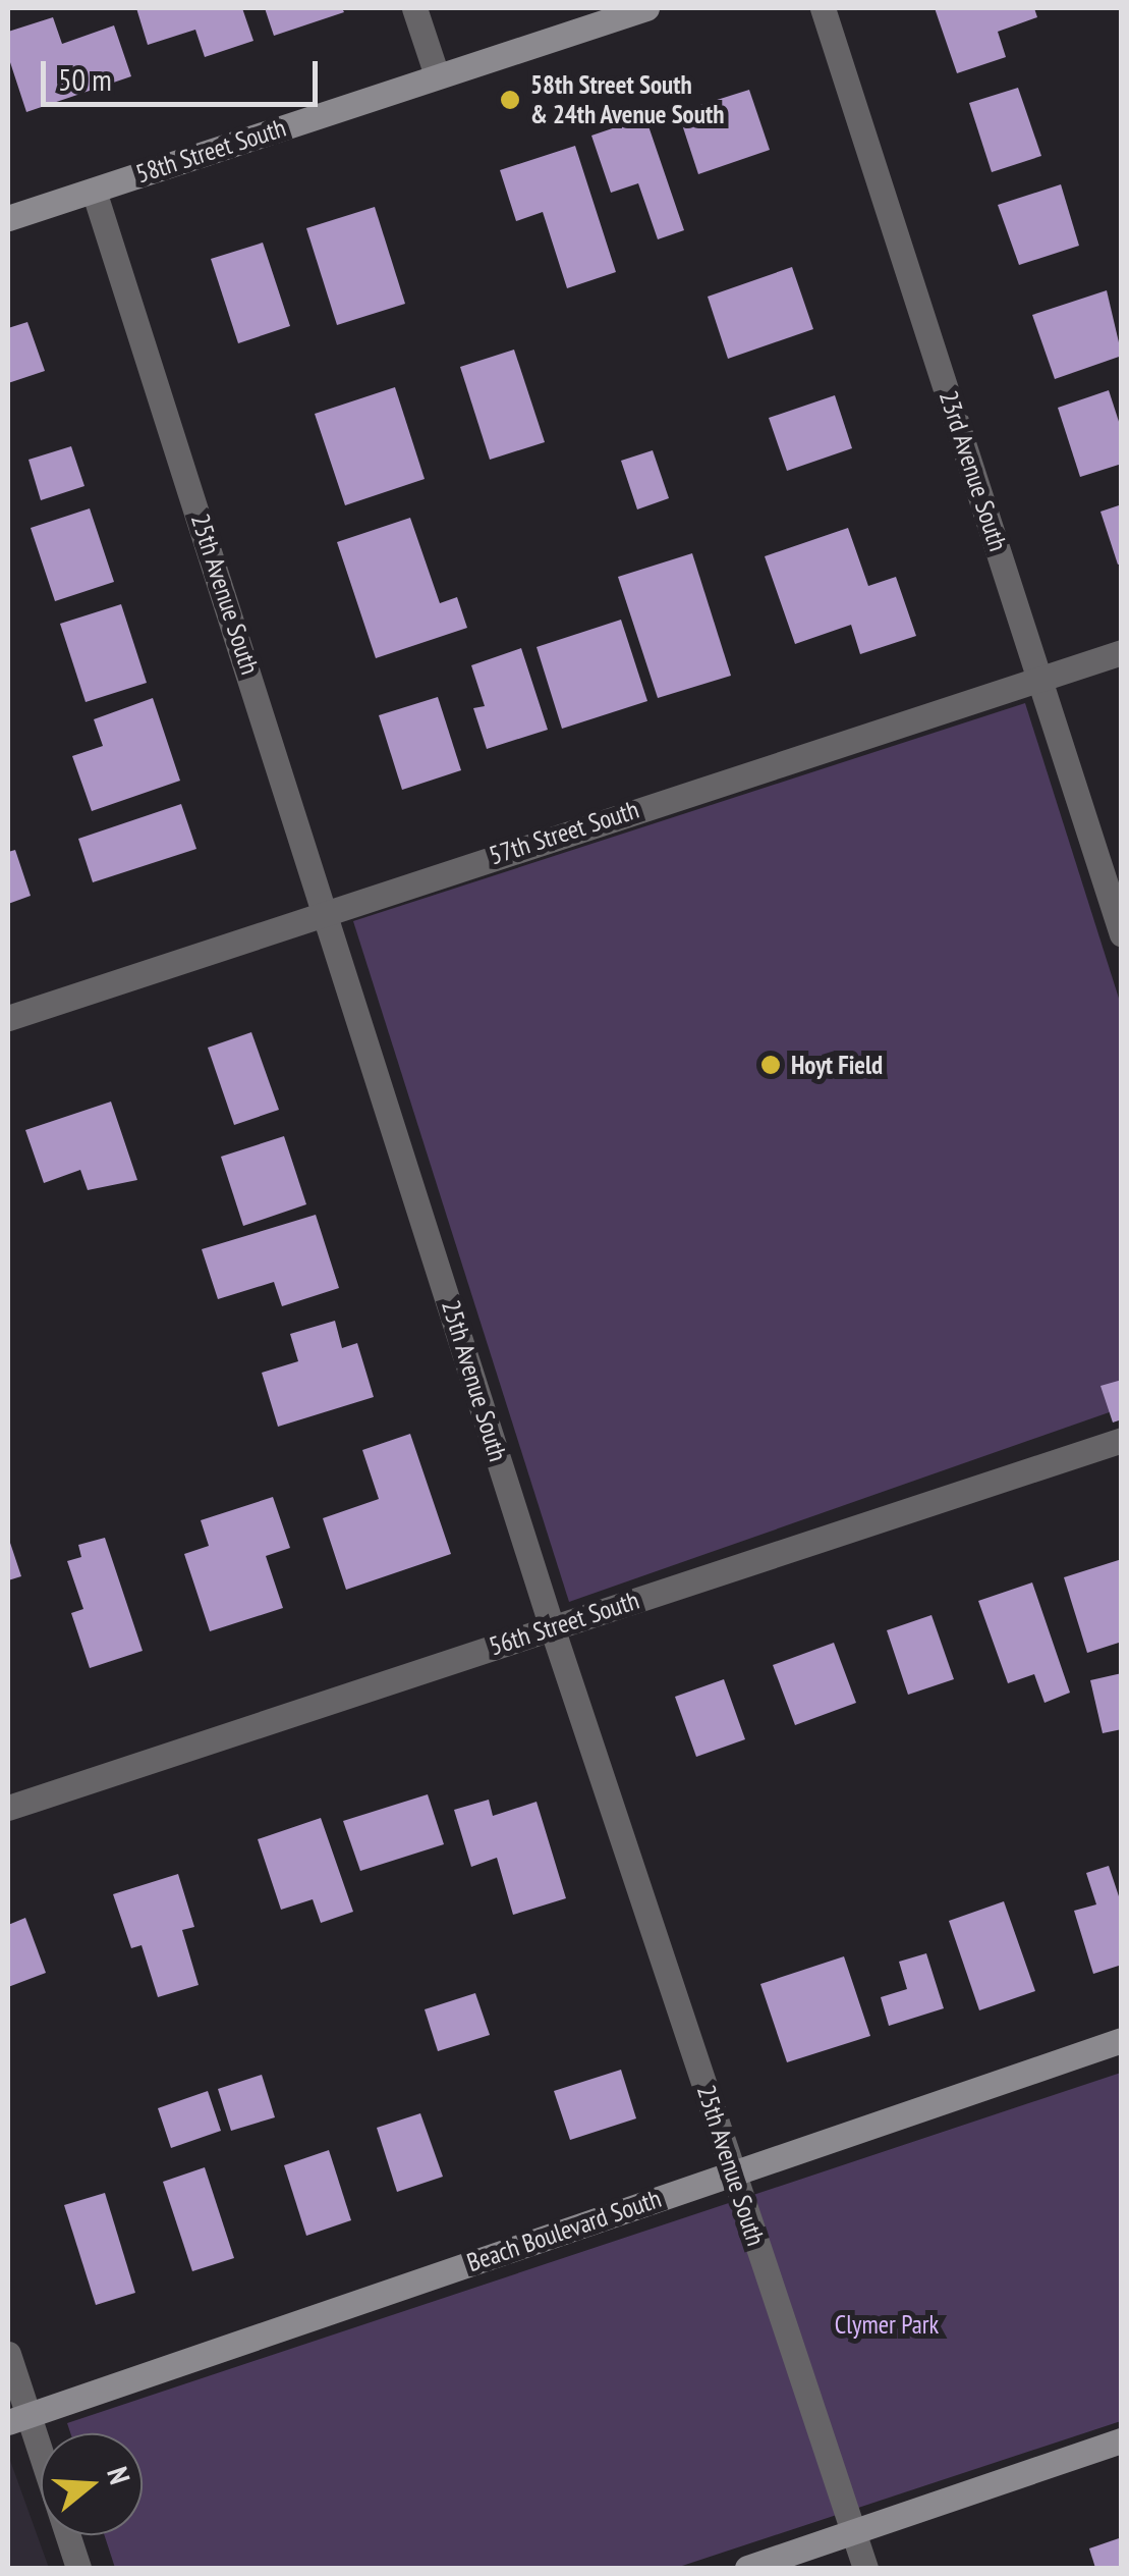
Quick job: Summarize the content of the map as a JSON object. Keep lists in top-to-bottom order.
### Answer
{
  "streets": {
    "street": [
      "58th Street South",
      "23rd Avenue South",
      "25th Avenue South",
      "57th Street South",
      "56th Street South",
      "Beach Boulevard South"
    ]
  },
  "crossings": [
    ["58th Street South", "25th Avenue South"],
    ["23rd Avenue South", "57th Street South"],
    ["25th Avenue South", "57th Street South"],
    ["25th Avenue South", "56th Street South"],
    ["25th Avenue South", "Beach Boulevard South"]
  ],
  "parks": ["Clymer Park"],
  "places": ["58th Street South & 24th Avenue South", "Hoyt Field"],
  "scale_bar": "50 m",
  "north": "right"
}
